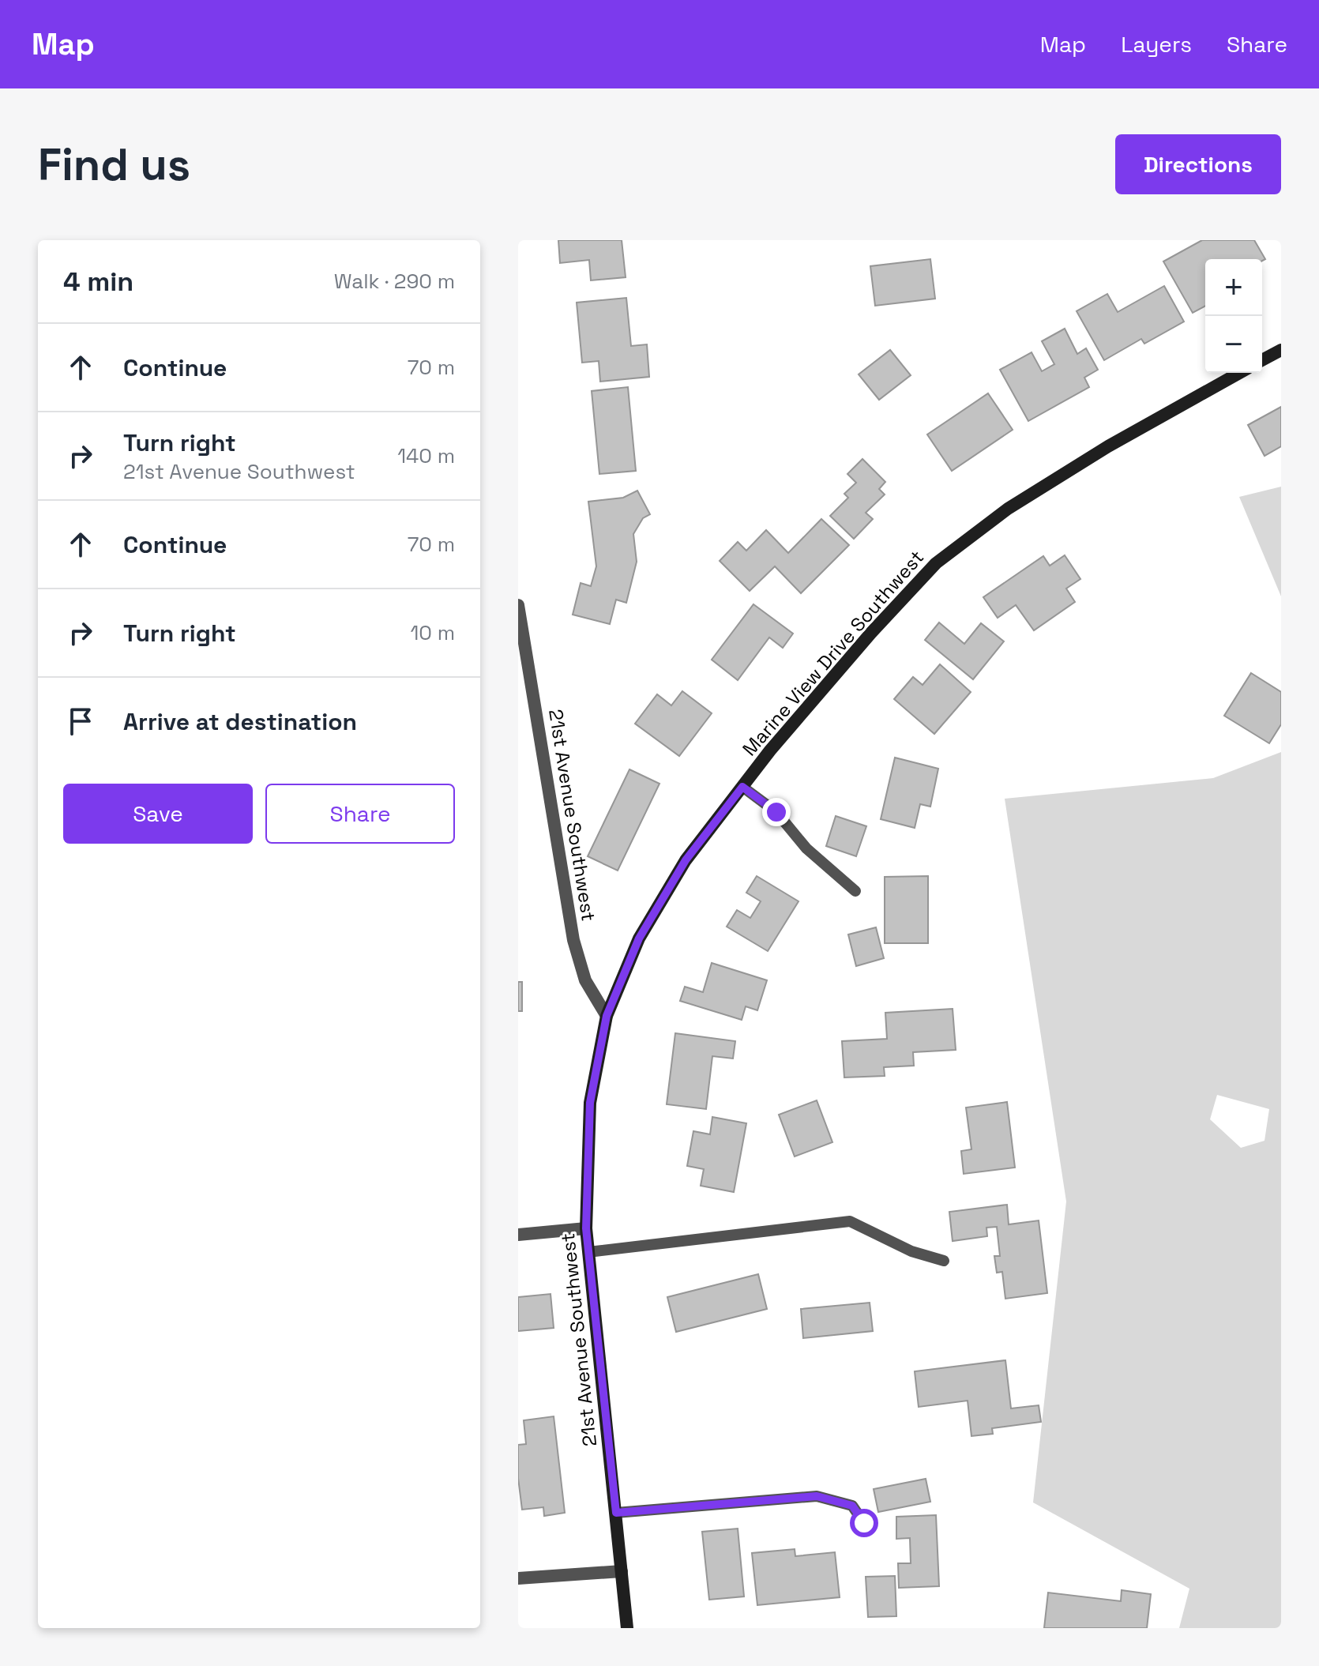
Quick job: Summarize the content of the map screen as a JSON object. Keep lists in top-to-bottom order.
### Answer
{
  "streets": {
    "street": ["Marine View Drive Southwest", "21st Avenue Southwest"]
  },
  "crossings": [
    ["Marine View Drive Southwest", "21st Avenue Southwest"]
  ],
  "page": {
    "header": "Map",
    "nav": ["Map", "Layers", "Share"],
    "buttons": [
      "Directions",
      ["Save", "Share"]
    ],
    "title": "Find us",
    "heading": ["4 min", "Walk · 290 m"],
    "map_buttons": ["+", "−"],
    "list": [
      ["Continue", "70 m"],
      ["Turn right", "21st Avenue Southwest", "140 m"],
      ["Continue", "70 m"],
      ["Turn right", "10 m"],
      "Arrive at destination"
    ]
  }
}
